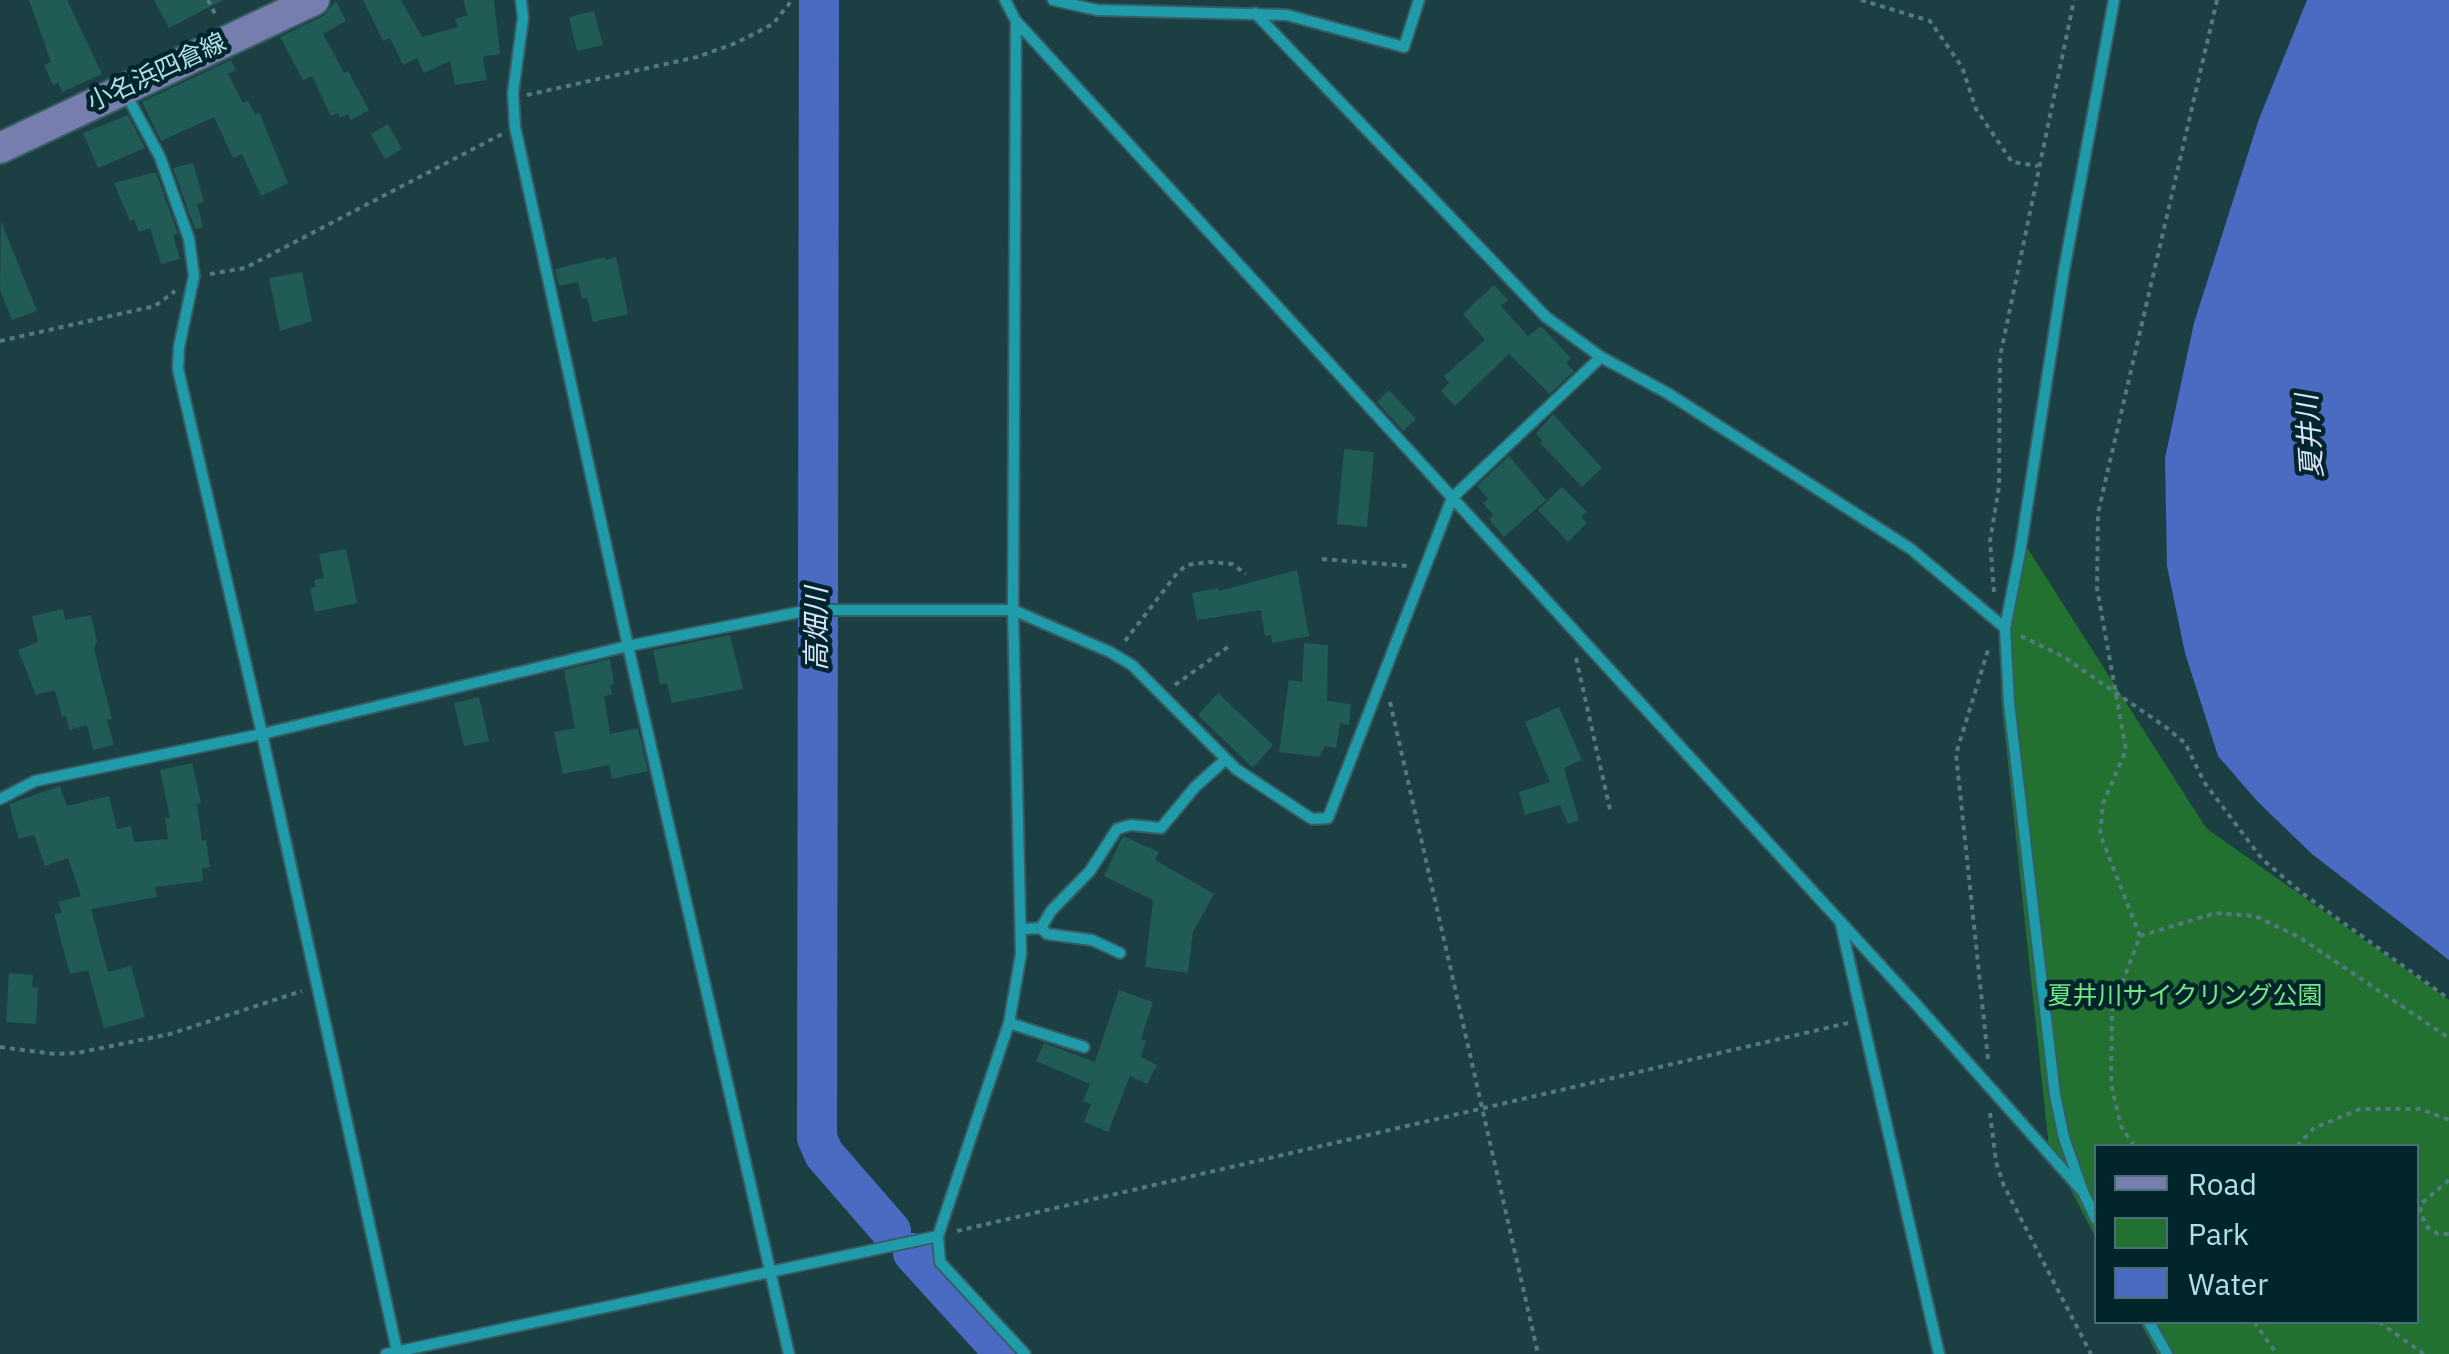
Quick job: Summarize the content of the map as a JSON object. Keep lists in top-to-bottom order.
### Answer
{
  "streets": {
    "main road": ["小名浜四倉線"]
  },
  "water": ["夏井川", "高畑川"],
  "parks": ["夏井川サイクリング公園"],
  "legend": ["Road", "Park", "Water"]
}
